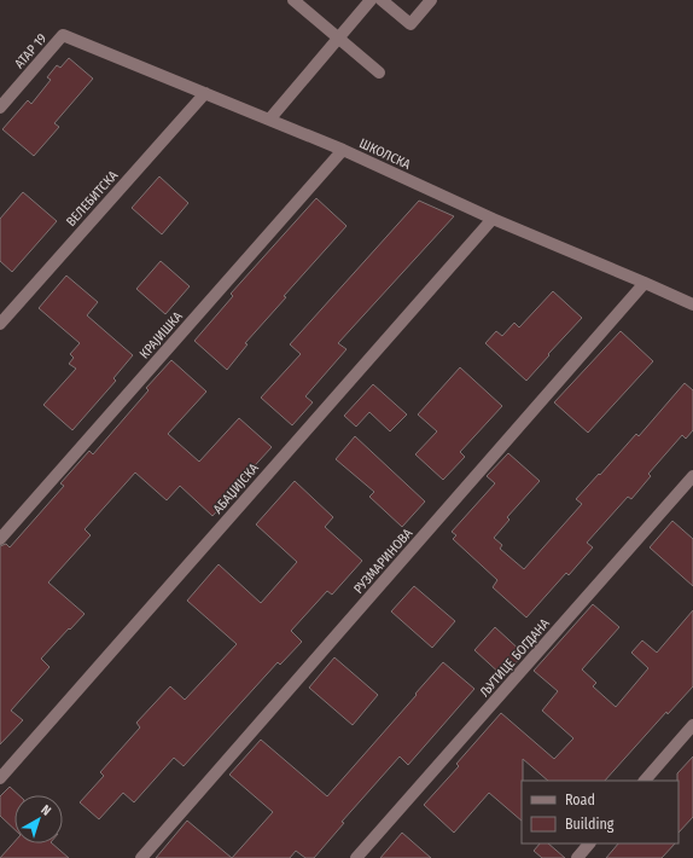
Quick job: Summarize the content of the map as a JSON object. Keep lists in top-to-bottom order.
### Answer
{
  "streets": {
    "street": [
      "АТАР 19",
      "ШКОЛСКА",
      "ВЕЛЕБИТСКА",
      "КРАЈИШКА",
      "АБАЏИЈСКА",
      "РУЗМАРИНОВА",
      "ЉУТИЦЕ БОГДАНА"
    ]
  },
  "crossings": [
    ["АТАР 19", "ШКОЛСКА"],
    ["ШКОЛСКА", "ВЕЛЕБИТСКА"],
    ["ШКОЛСКА", "КРАЈИШКА"],
    ["ШКОЛСКА", "АБАЏИЈСКА"],
    ["ШКОЛСКА", "РУЗМАРИНОВА"]
  ],
  "legend": ["Road", "Building"],
  "north": "top right"
}
